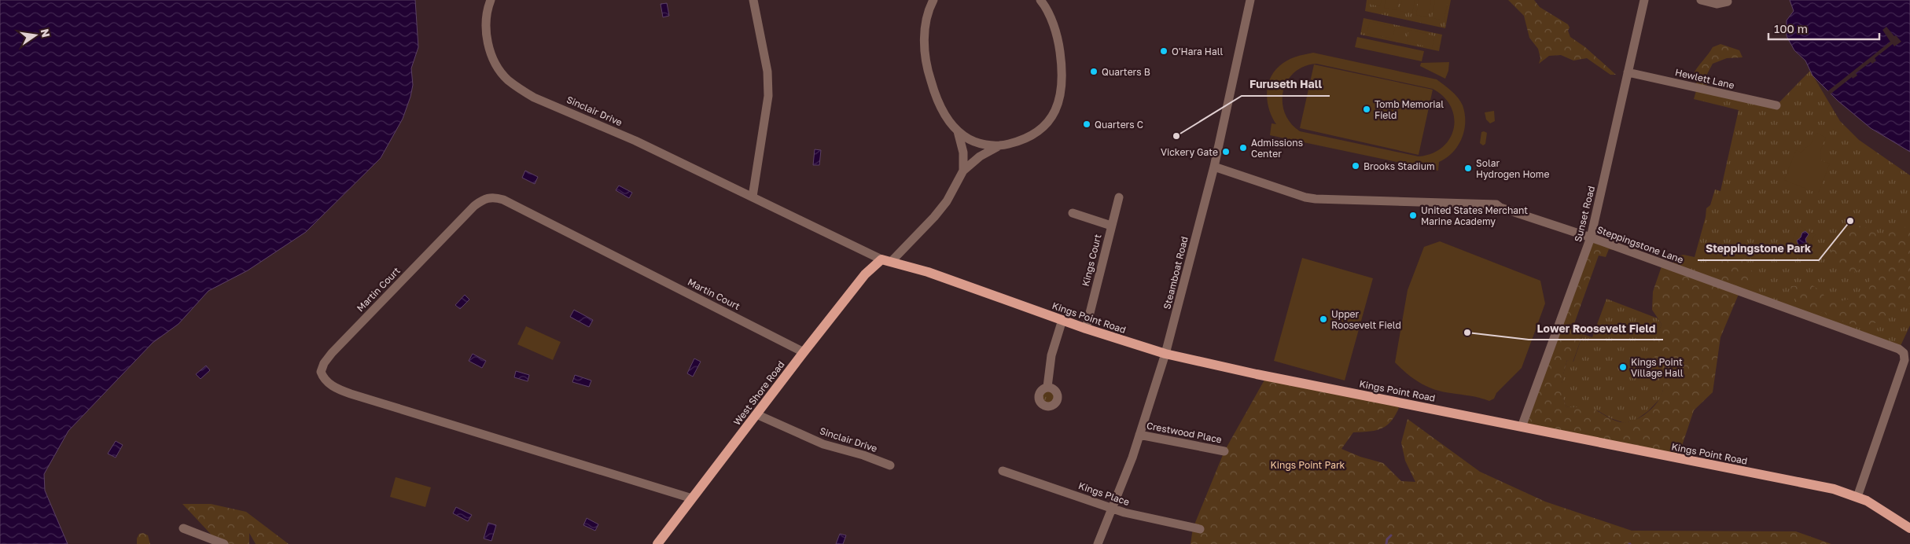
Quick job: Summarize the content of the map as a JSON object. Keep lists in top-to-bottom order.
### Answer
{
  "streets": {
    "main road": ["Kings Point Road", "West Shore Road"],
    "street": [
      "Hewlett Lane",
      "Sinclair Drive",
      "Sunset Road",
      "Steppingstone Lane",
      "Kings Court",
      "Steamboat Road",
      "Martin Court",
      "Crestwood Place",
      "Kings Place"
    ]
  },
  "crossings": [
    ["Hewlett Lane", "Sunset Road"],
    ["Sinclair Drive", "Kings Point Road"],
    ["Sinclair Drive", "West Shore Road"],
    ["Sunset Road", "Steppingstone Lane"],
    ["Sunset Road", "Kings Point Road"],
    ["Steppingstone Lane", "Steamboat Road"],
    ["Steppingstone Lane", "Kings Point Road"],
    ["Kings Court", "Kings Point Road"],
    ["Steamboat Road", "Kings Point Road"],
    ["Steamboat Road", "Crestwood Place"],
    ["Steamboat Road", "Kings Place"],
    ["Martin Court", "West Shore Road"],
    ["Kings Point Road", "West Shore Road"]
  ],
  "parks": ["Kings Point Park"],
  "places": [
    "O'Hara Hall",
    "Quarters B",
    "Tomb Memorial Field",
    "Quarters C",
    "Furuseth Hall",
    "Admissions Center",
    "Vickery Gate",
    "Brooks Stadium",
    "Solar Hydrogen Home",
    "United States Merchant Marine Academy",
    "Steppingstone Park",
    "Upper Roosevelt Field",
    "Lower Roosevelt Field",
    "Kings Point Village Hall"
  ],
  "scale_bar": "100 m",
  "north": "right"
}
